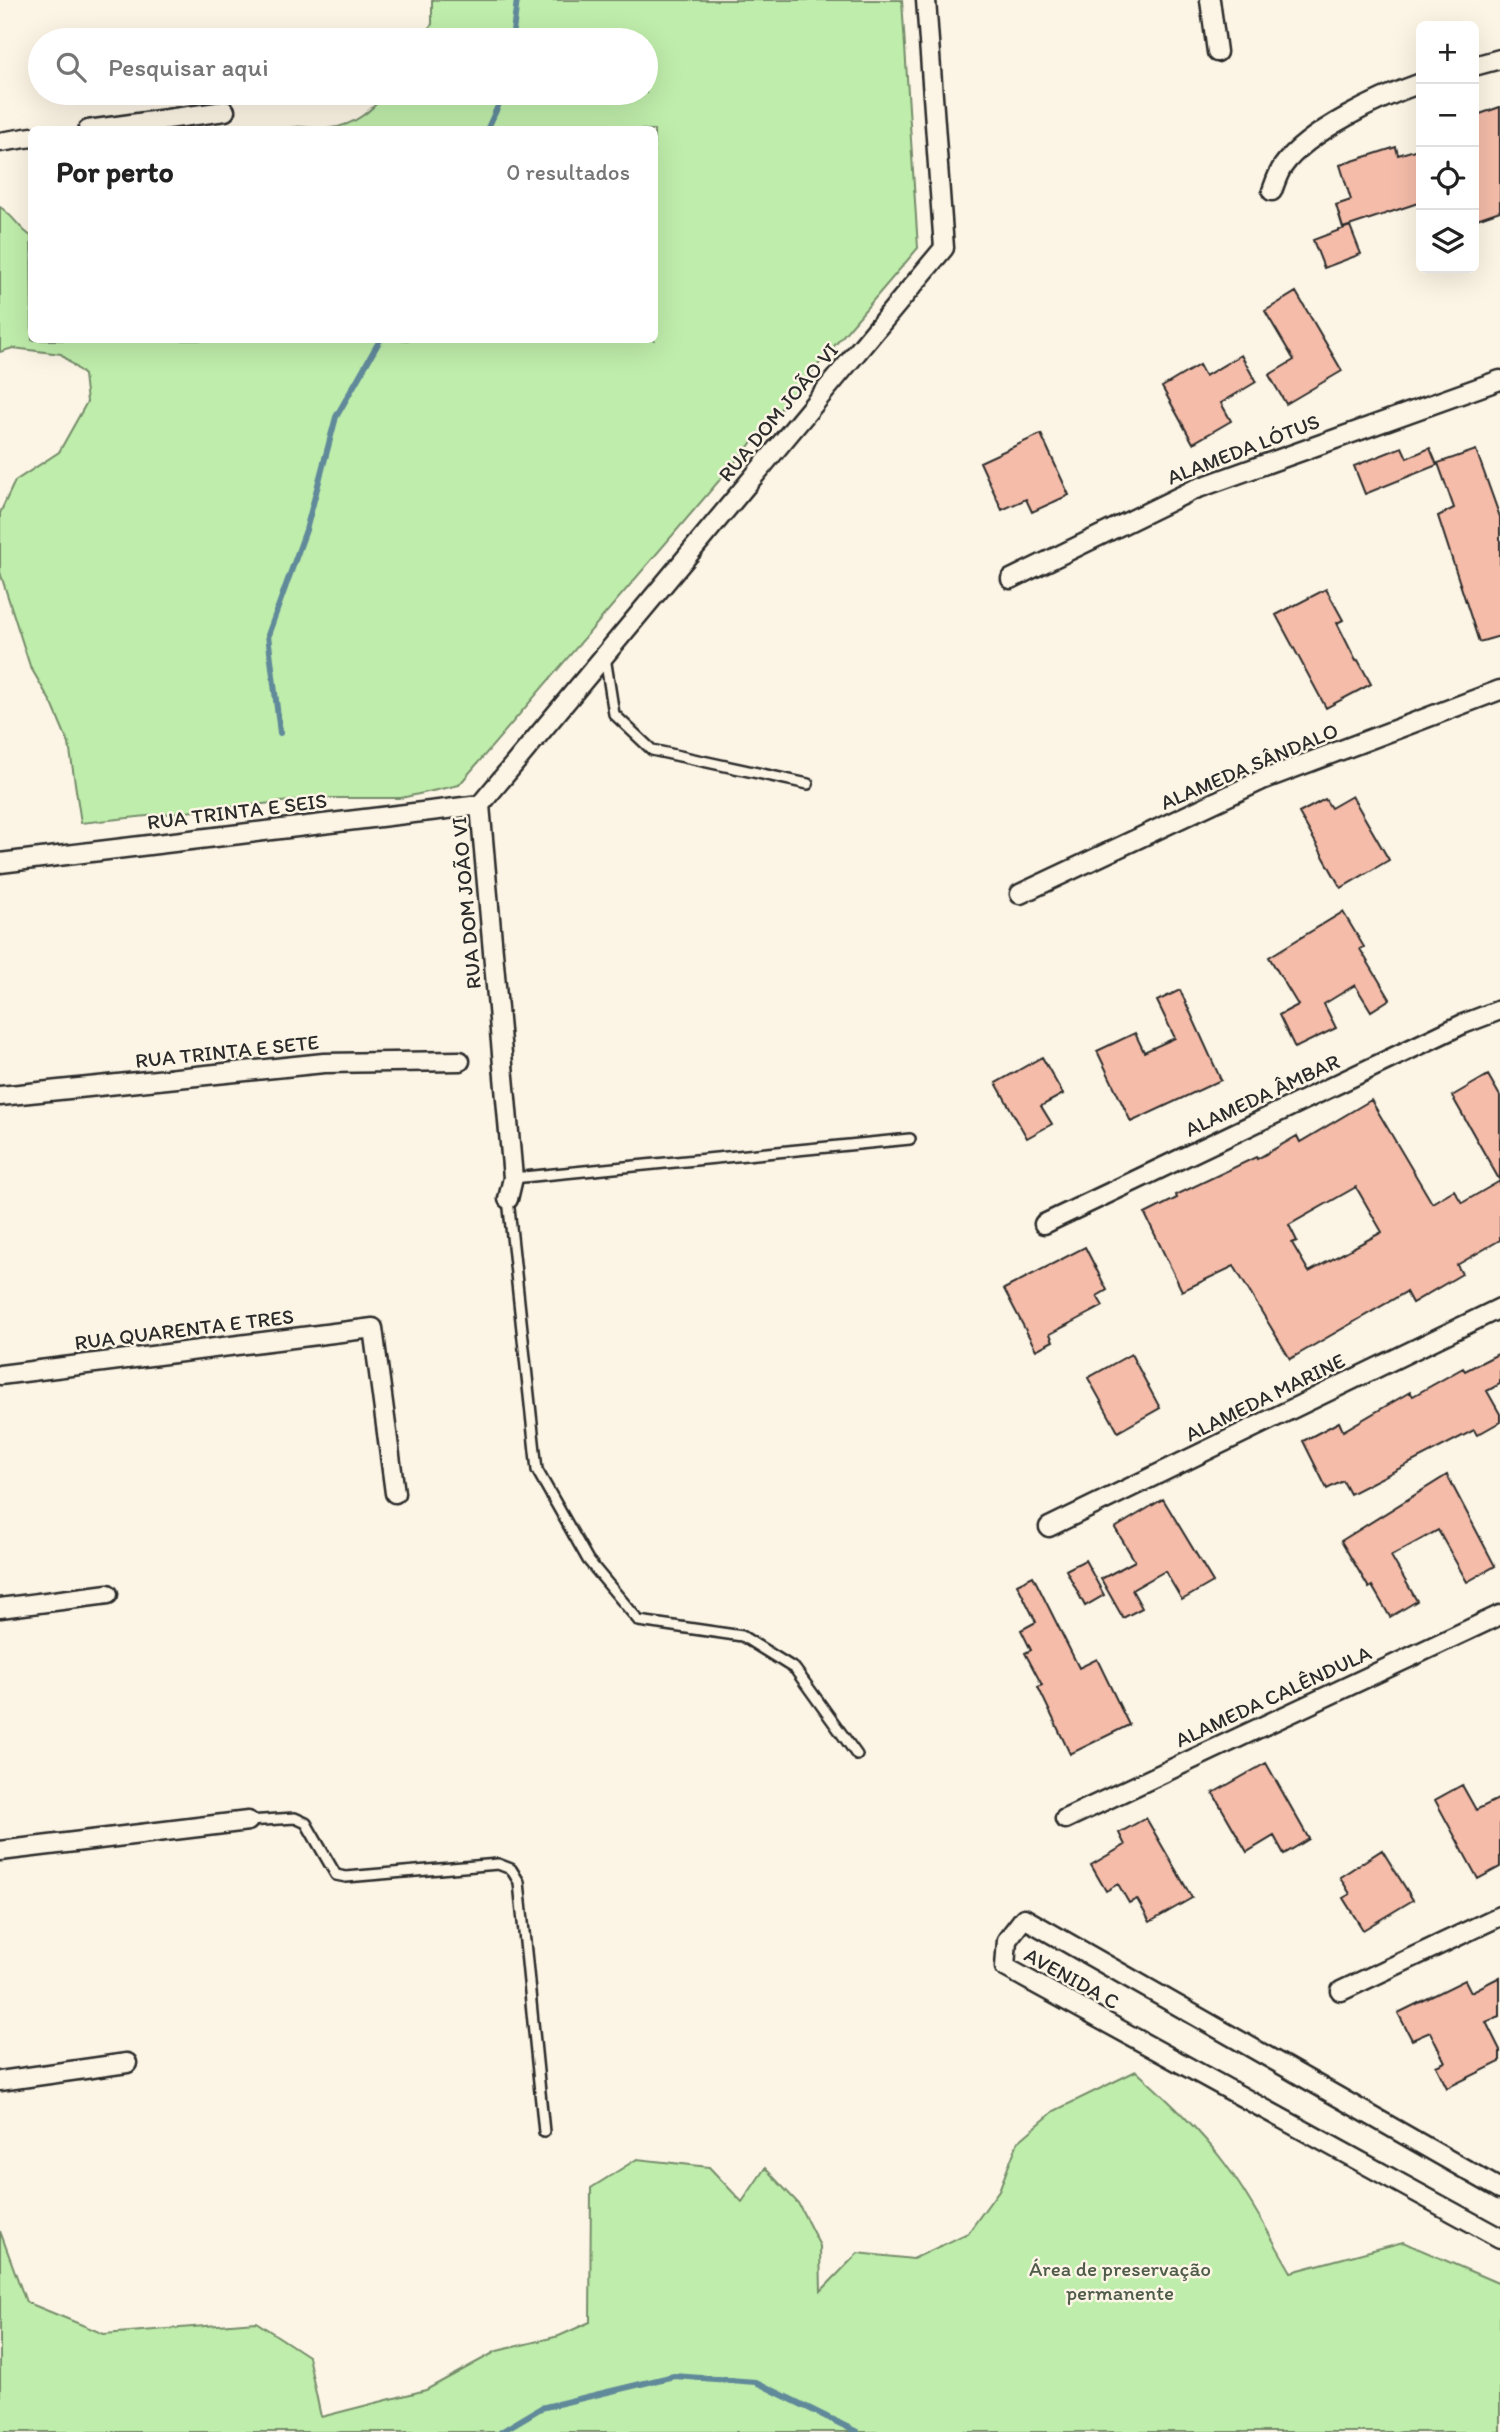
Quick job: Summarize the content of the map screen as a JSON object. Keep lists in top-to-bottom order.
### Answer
{
  "streets": {
    "street": [
      "RUA DOM JOÃO VI",
      "ALAMEDA LÓTUS",
      "ALAMEDA SÂNDALO",
      "RUA TRINTA E SEIS",
      "RUA TRINTA E SETE",
      "ALAMEDA ÂMBAR",
      "RUA QUARENTA E TRES",
      "ALAMEDA MARINE",
      "ALAMEDA CALÊNDULA",
      "AVENIDA C"
    ]
  },
  "crossings": [
    ["RUA DOM JOÃO VI", "RUA TRINTA E SEIS"]
  ],
  "parks": ["Área de preservação permanente"],
  "page": {
    "map_buttons": ["+", "−"],
    "search": "Pesquisar aqui",
    "heading": ["Por perto", "0 resultados"]
  }
}
